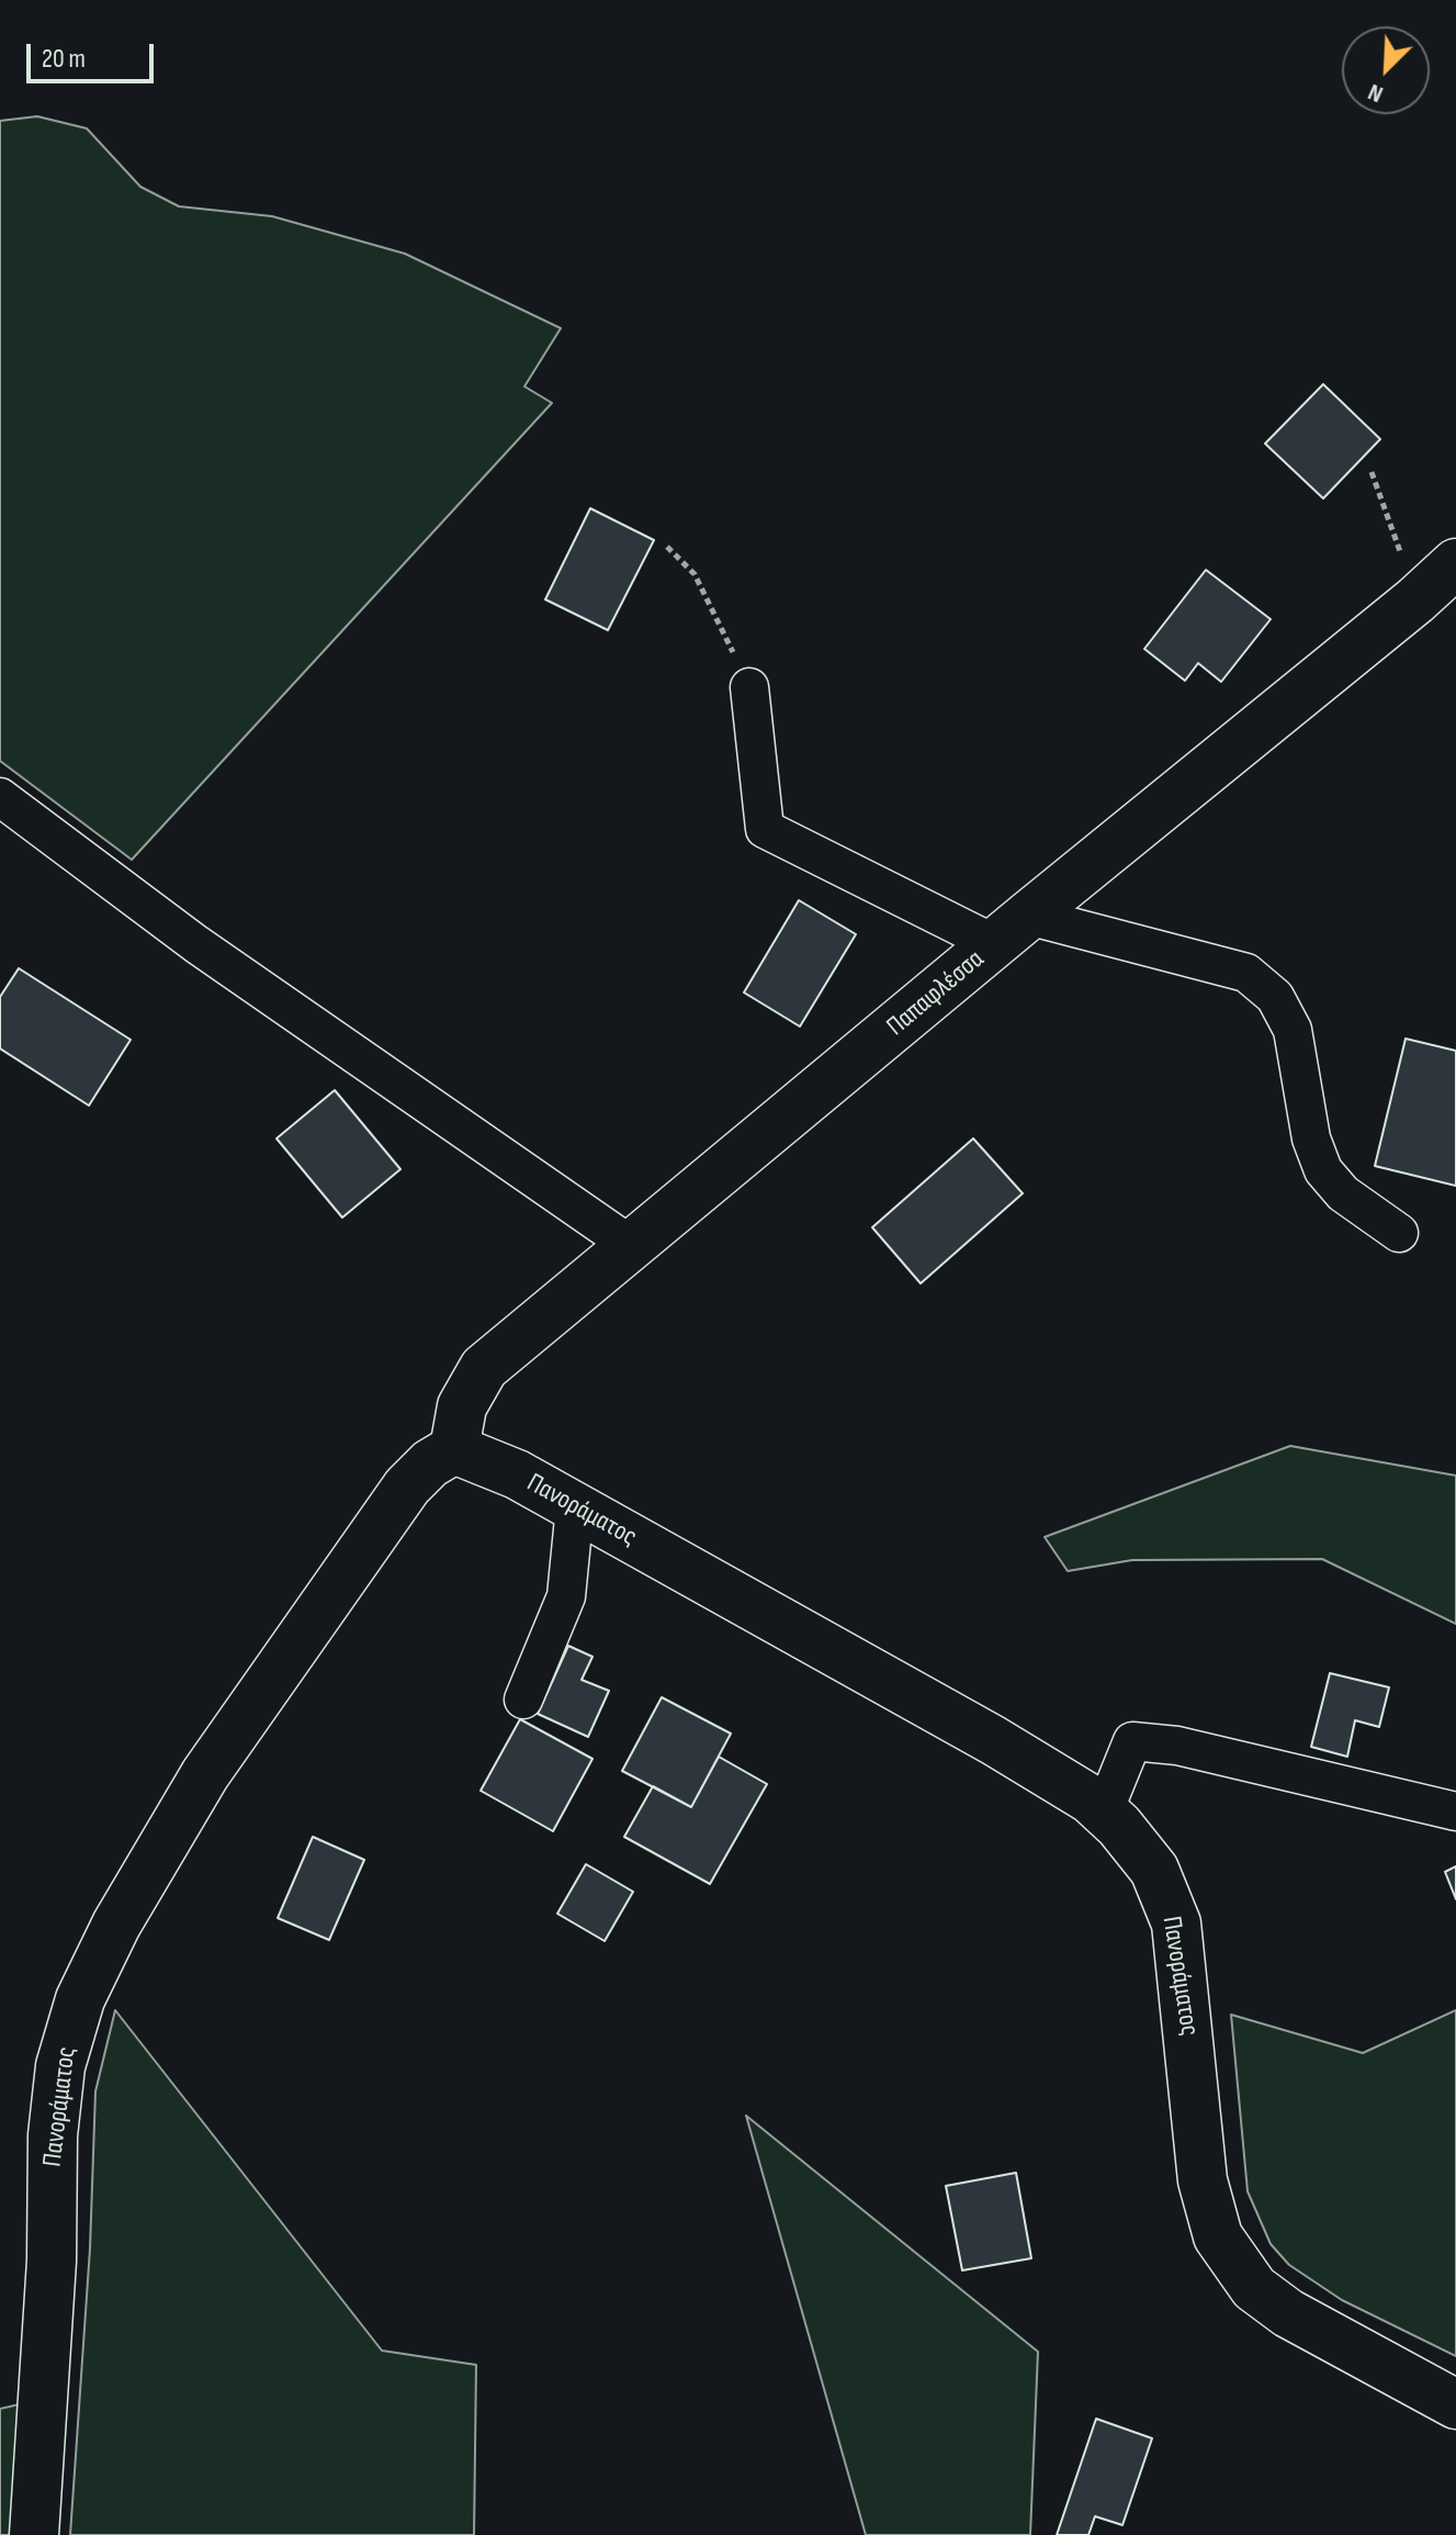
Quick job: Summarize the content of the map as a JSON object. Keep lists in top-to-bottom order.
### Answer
{
  "streets": {
    "main road": ["Παπαφλέσσα", "Πανοράματος"]
  },
  "crossings": [
    ["Παπαφλέσσα", "Πανοράματος"]
  ],
  "scale_bar": "20 m",
  "north": "bottom left"
}
